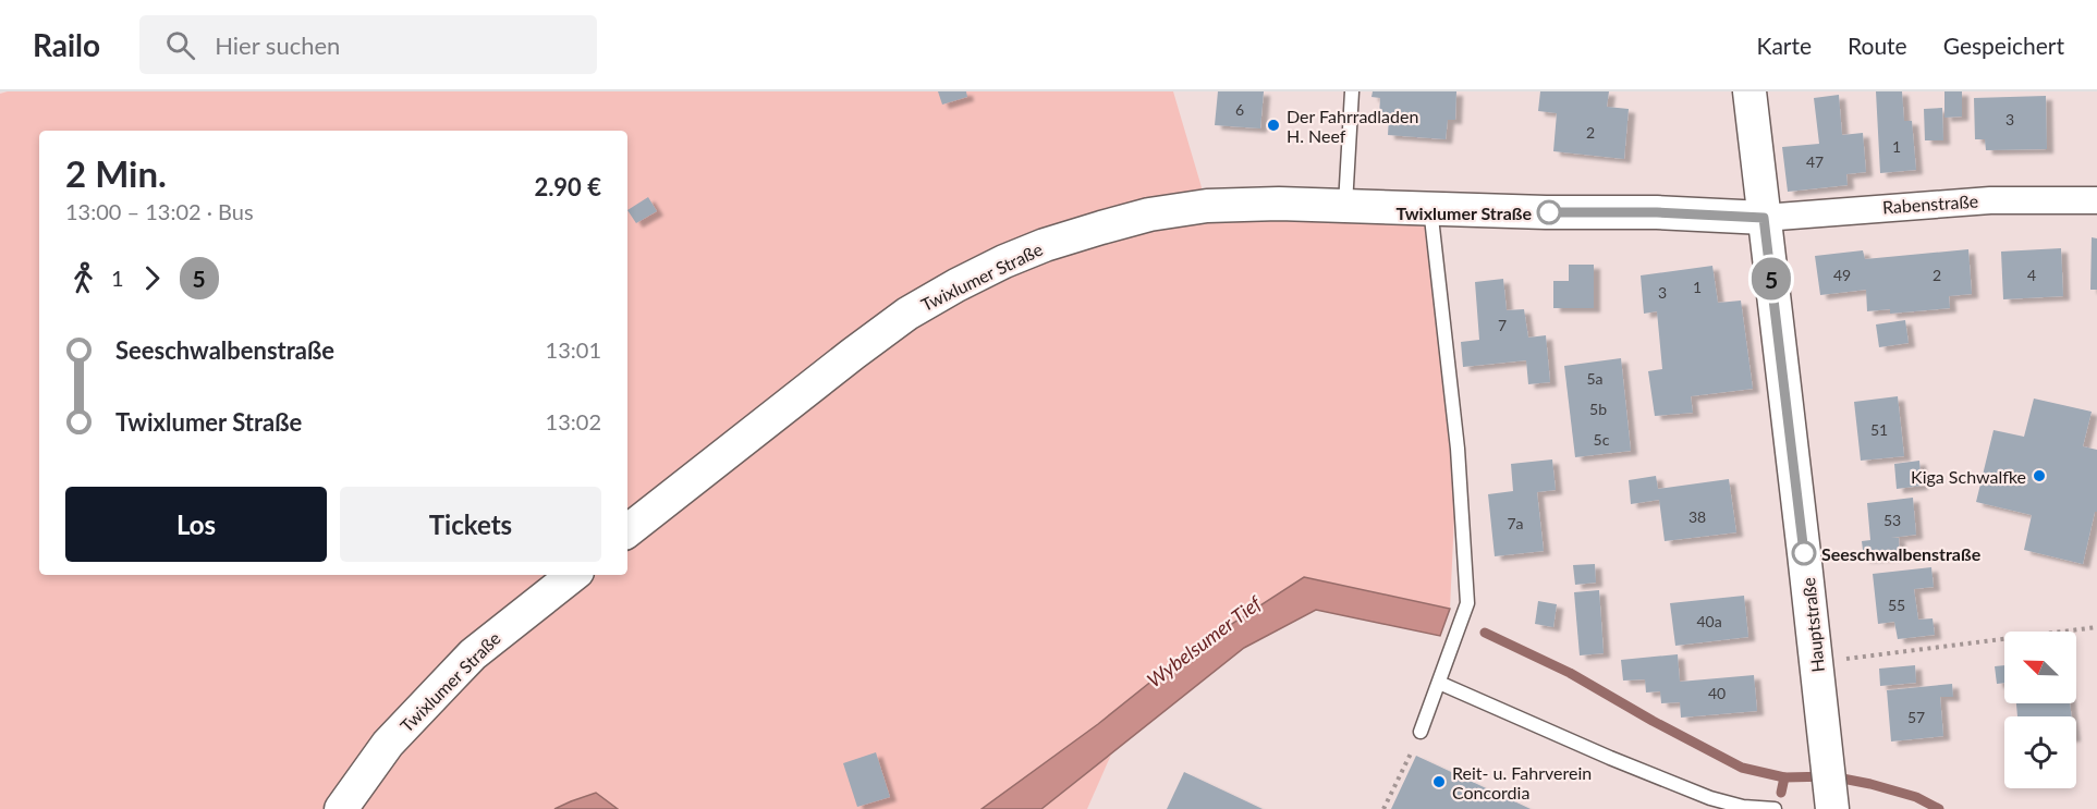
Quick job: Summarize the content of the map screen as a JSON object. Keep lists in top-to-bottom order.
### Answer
{
  "streets": {
    "street": ["Rabenstraße", "Twixlumer Straße", "Hauptstraße"]
  },
  "crossings": [
    ["Rabenstraße", "Twixlumer Straße"],
    ["Rabenstraße", "Hauptstraße"],
    ["Twixlumer Straße", "Hauptstraße"]
  ],
  "water": ["Wybelsumer Tief"],
  "places": [
    "Der Fahrradladen H. Neef",
    "Twixlumer Straße",
    "Kiga Schwalfke",
    "Seeschwalbenstraße",
    "Reit- u. Fahrverein Concordia"
  ],
  "lines": ["bus line 5"],
  "house_numbers": [
    "6",
    "3",
    "2",
    "1",
    "47",
    "49",
    "2",
    "4",
    "1",
    "3",
    "7",
    "5a",
    "5b",
    "51",
    "5c",
    "38",
    "53",
    "7a",
    "55",
    "40a",
    "40",
    "57"
  ],
  "north": "top left",
  "page": {
    "header": "Railo",
    "search": "Hier suchen",
    "nav": ["Karte", "Route", "Gespeichert"],
    "on_map": "5",
    "heading": ["2 Min.", "13:00 – 13:02 · Bus", "2.90 €"],
    "legs": ["1", "5"],
    "list": [
      {
        "name": "Seeschwalbenstraße",
        "value": "13:01"
      },
      {
        "name": "Twixlumer Straße",
        "value": "13:02"
      }
    ],
    "buttons": ["Los", "Tickets"]
  }
}
